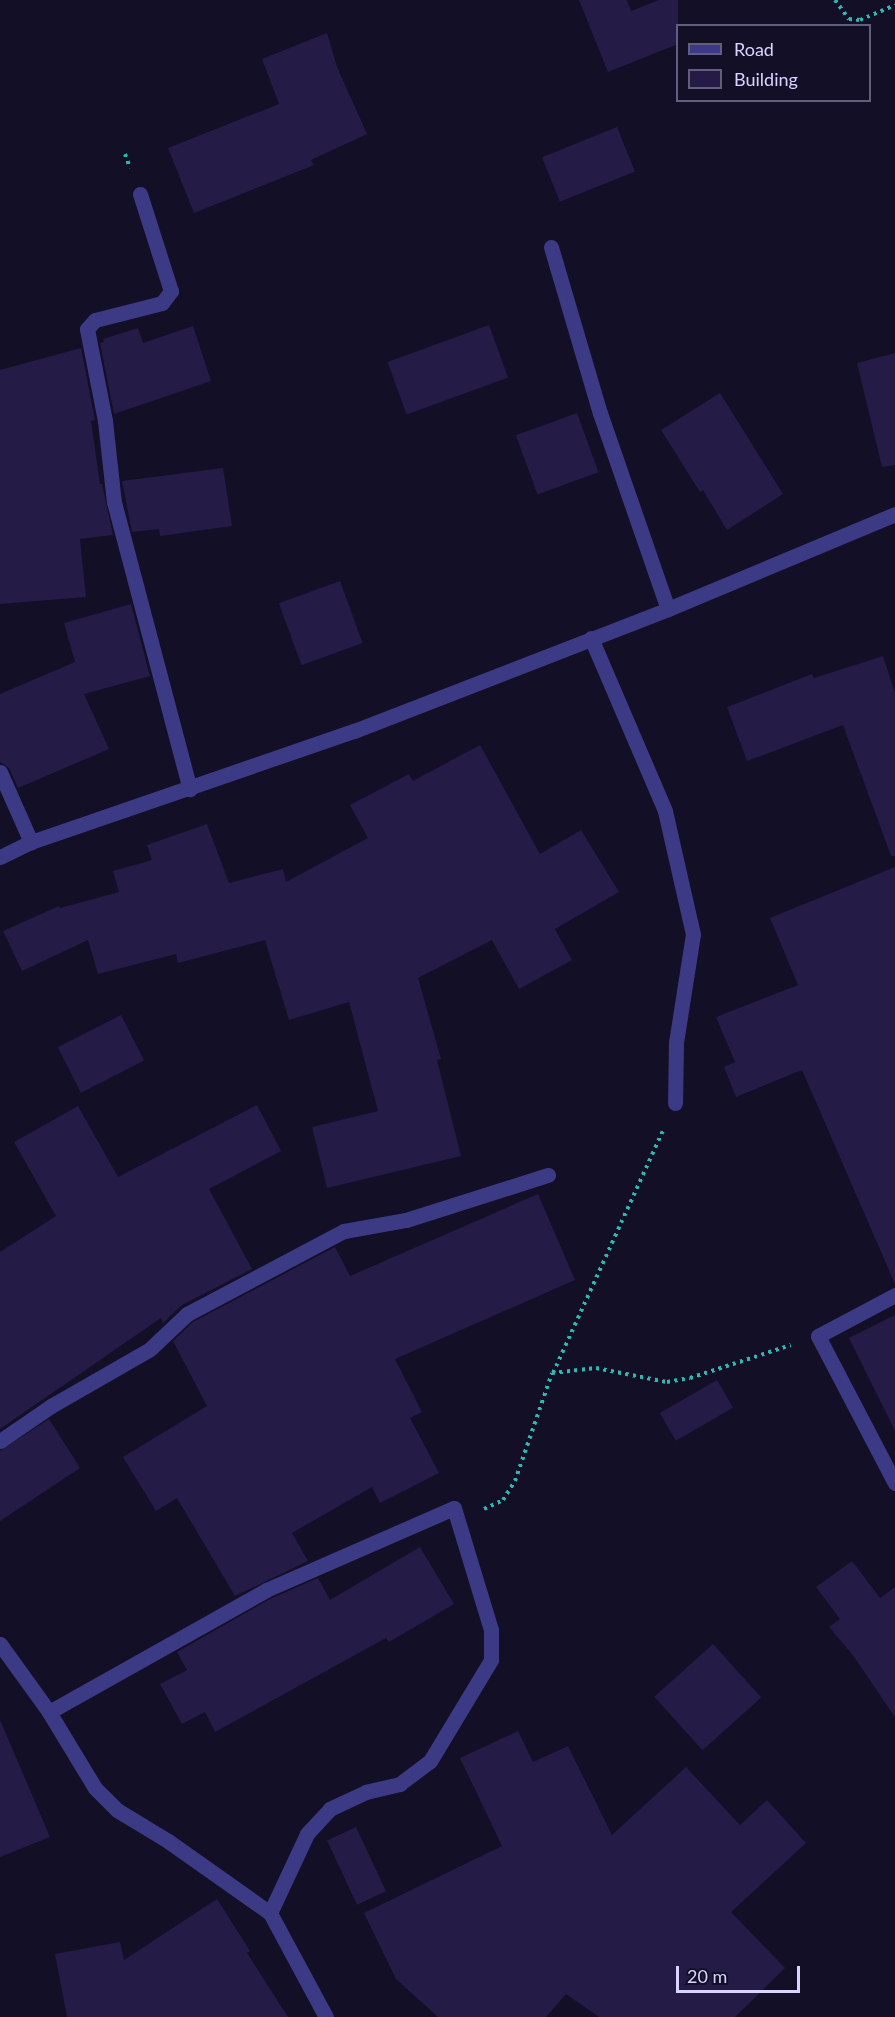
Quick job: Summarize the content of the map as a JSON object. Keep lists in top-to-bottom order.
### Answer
{
  "legend": ["Road", "Building"],
  "scale_bar": "20 m"
}
